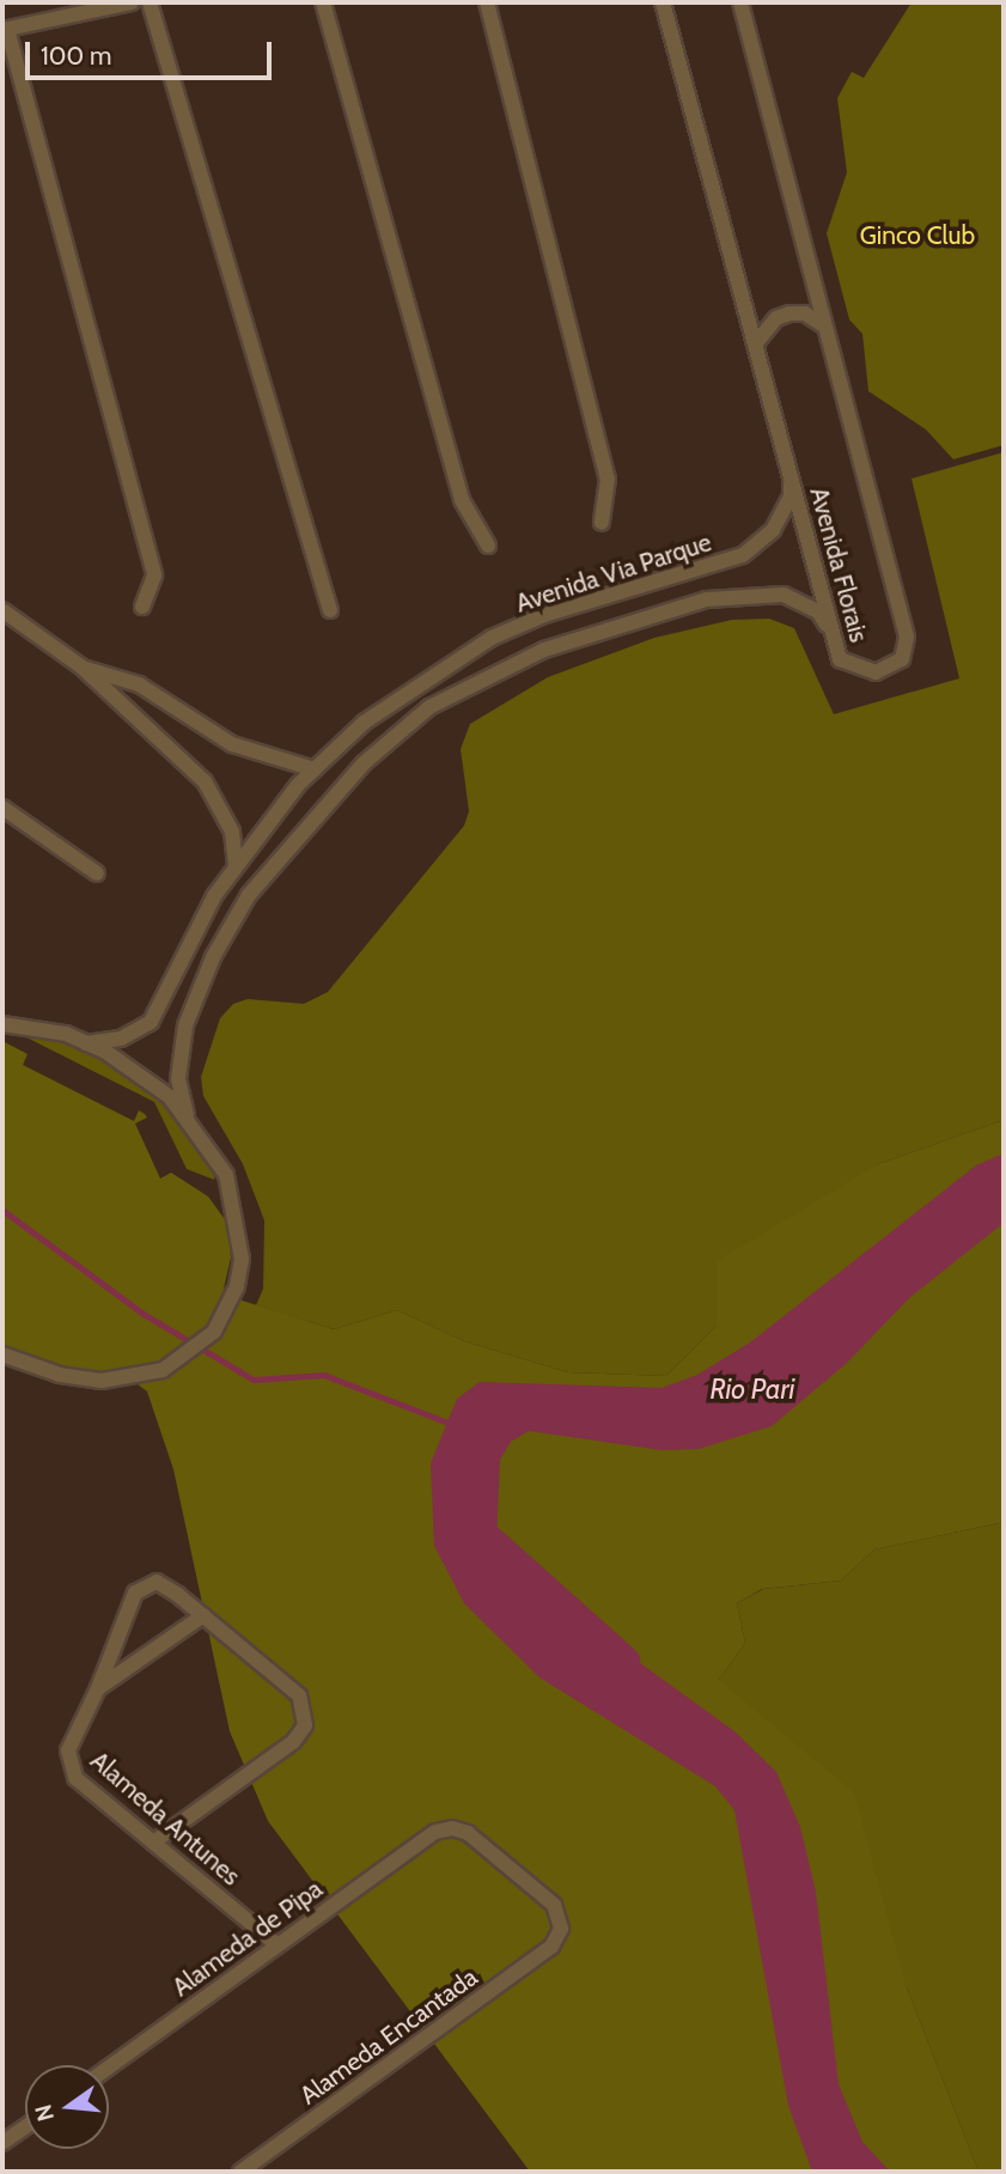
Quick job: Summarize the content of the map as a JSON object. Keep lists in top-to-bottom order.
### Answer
{
  "streets": {
    "street": [
      "Avenida Florais",
      "Avenida Via Parque",
      "Alameda Antunes",
      "Alameda de Pipa",
      "Alameda Encantada"
    ]
  },
  "crossings": [
    ["Avenida Florais", "Avenida Via Parque"],
    ["Alameda Antunes", "Alameda de Pipa"],
    ["Alameda de Pipa", "Alameda Encantada"]
  ],
  "water": ["Rio Pari"],
  "parks": ["Ginco Club"],
  "scale_bar": "100 m",
  "north": "left"
}
